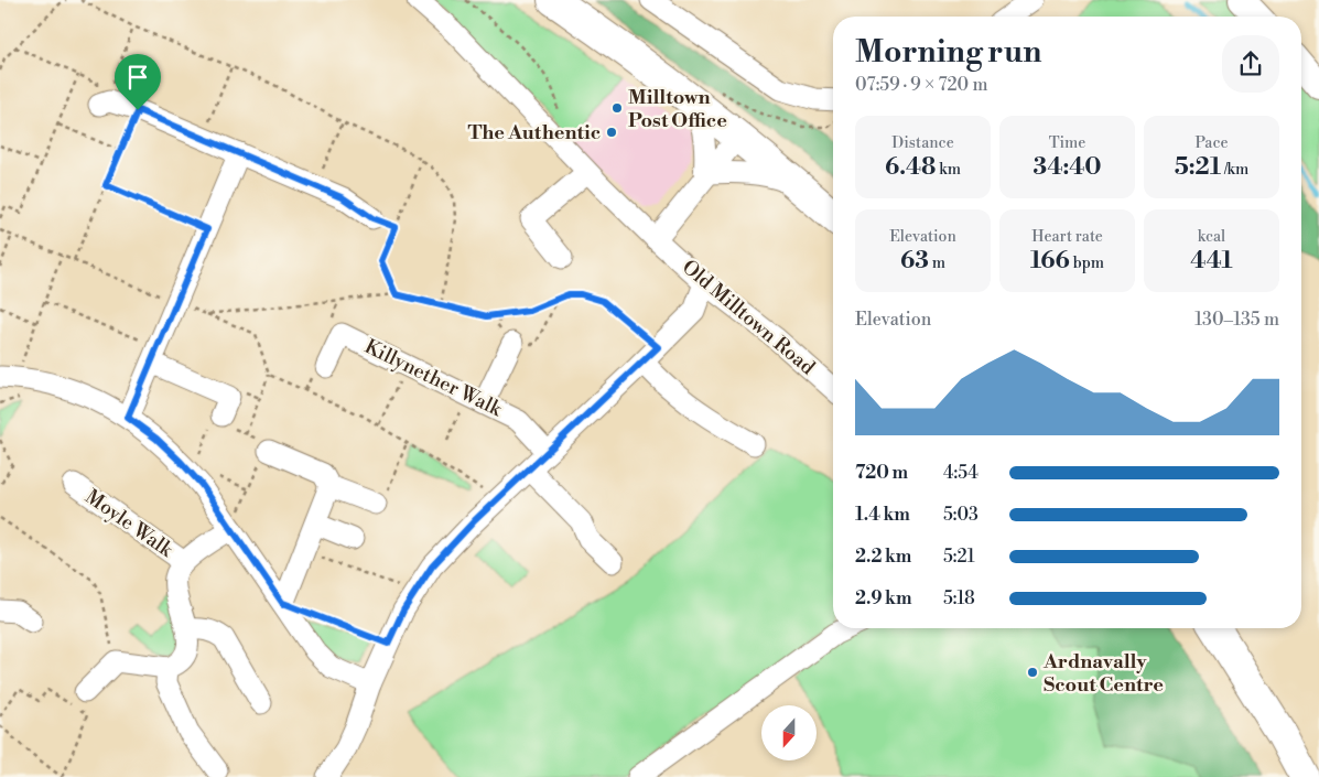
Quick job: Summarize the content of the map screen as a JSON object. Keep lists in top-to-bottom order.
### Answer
{
  "streets": {
    "street": ["Old Milltown Road", "Killynether Walk", "Moyle Walk"]
  },
  "places": ["Milltown Post Office", "The Authentic", "Ardnavally Scout Centre"],
  "north": "bottom",
  "page": {
    "heading": ["Morning run", "07:59 · 9 × 720 m"],
    "stats": [
      ["Distance", "6.48 km"],
      ["Time", "34:40"],
      ["Pace", "5:21 /km"],
      ["Elevation", "63 m"],
      ["Heart rate", "166 bpm"],
      ["kcal", "441"]
    ],
    "chart": ["Elevation", "130–135 m"],
    "list": [
      {
        "name": "720 m",
        "note": "4:54"
      },
      {
        "name": "1.4 km",
        "note": "5:03"
      },
      {
        "name": "2.2 km",
        "note": "5:21"
      },
      {
        "name": "2.9 km",
        "note": "5:18"
      }
    ]
  }
}
